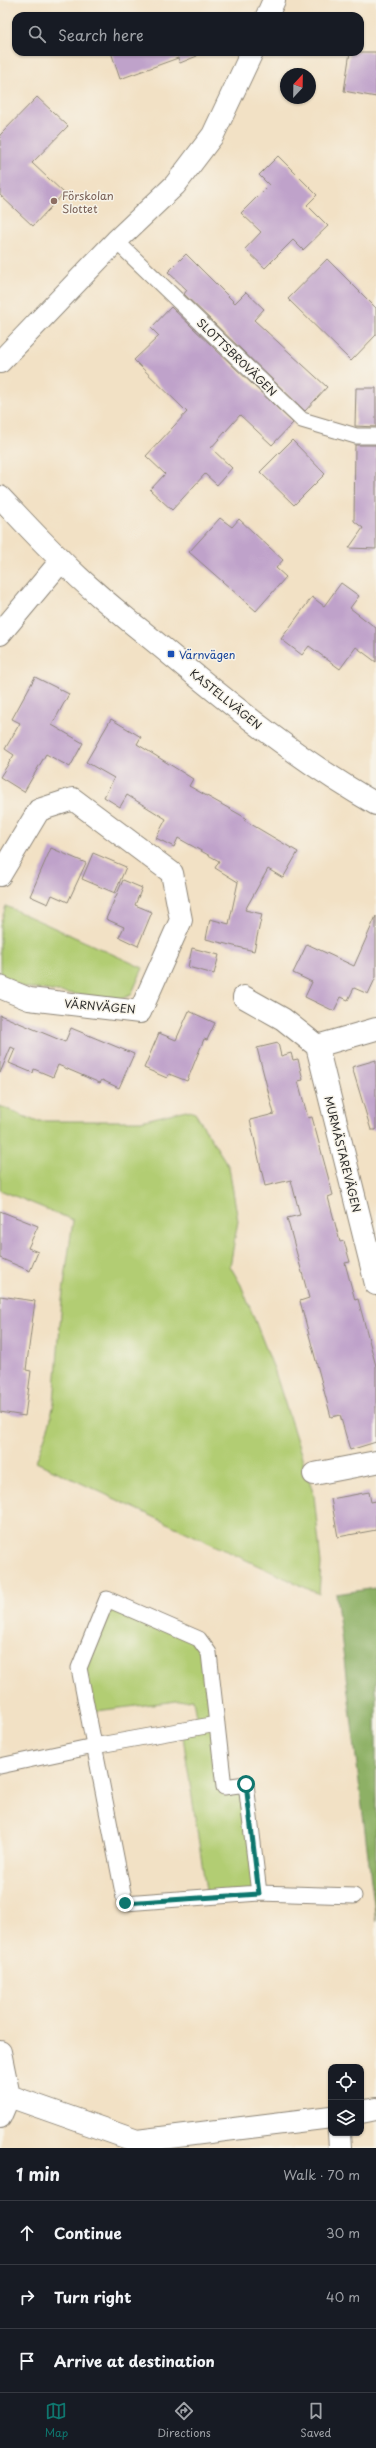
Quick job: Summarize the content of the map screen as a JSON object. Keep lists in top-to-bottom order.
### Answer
{
  "streets": {
    "street": ["KASTELLVÄGEN", "VÄRNVÄGEN", "MURMÄSTAREVÄGEN"],
    "lane": ["SLOTTSBROVÄGEN"]
  },
  "places": {
    "other": ["Förskolan Slottet"],
    "transit": ["Värnvägen"]
  },
  "north": "top",
  "page": {
    "search": "Search here",
    "heading": ["1 min", "Walk · 70 m"],
    "list": [
      ["Continue", "30 m"],
      ["Turn right", "40 m"],
      "Arrive at destination"
    ],
    "nav": ["Map", "Directions", "Saved"]
  }
}
